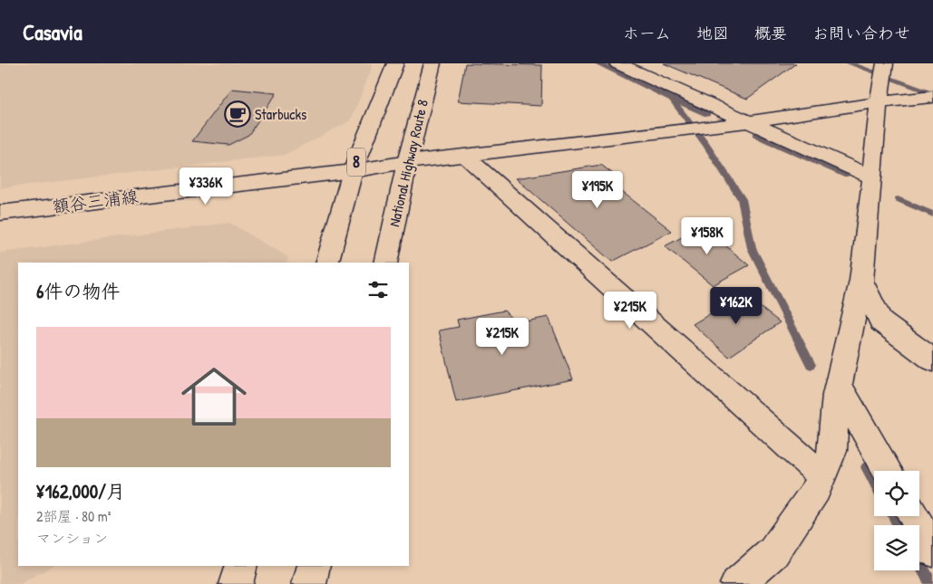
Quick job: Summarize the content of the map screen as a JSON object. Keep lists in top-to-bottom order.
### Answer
{
  "streets": {
    "main road": ["8", "National Highway Route 8", "額谷三浦線"]
  },
  "crossings": [
    ["8", "額谷三浦線"],
    ["National Highway Route 8", "額谷三浦線"]
  ],
  "places": {
    "cafe": ["Starbucks"]
  },
  "page": {
    "header": "Casavia",
    "nav": [
      "ホーム",
      "地図",
      "概要",
      "お問い合わせ"
    ],
    "price": [
      "¥336K",
      "¥195K",
      "¥158K",
      "¥162K",
      "¥215K",
      "¥215K"
    ],
    "heading": "6件の物件",
    "list": [
      {
        "name": "¥162,000/月",
        "note": "2部屋 · 80 m² · マンション"
      }
    ]
  }
}
